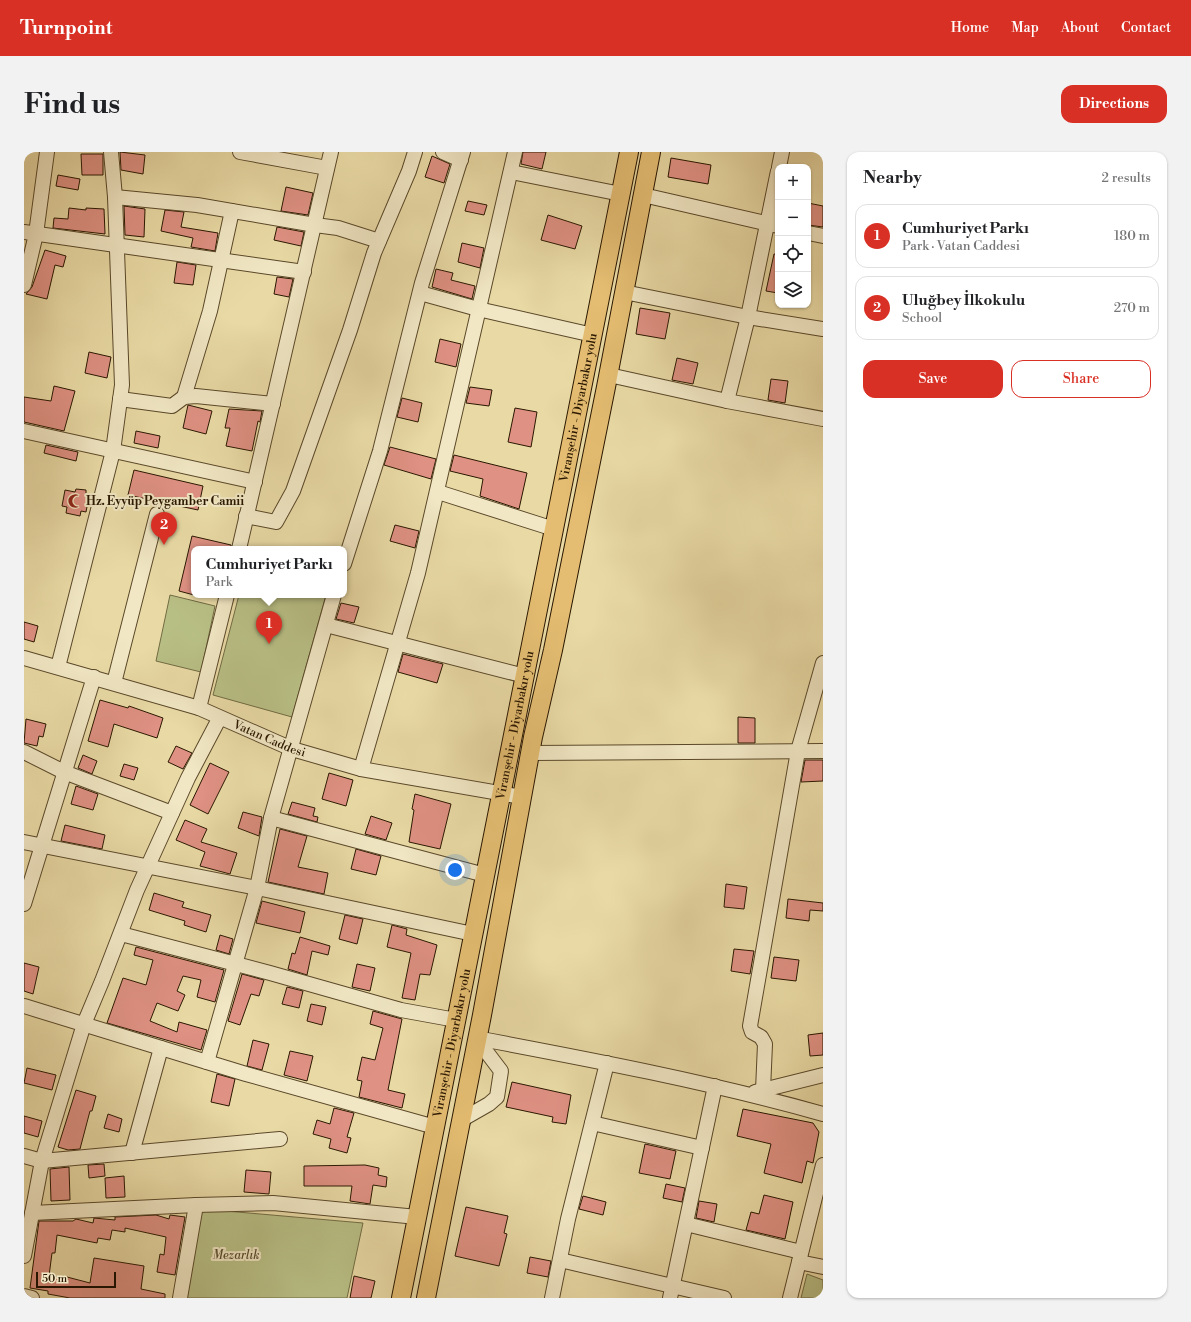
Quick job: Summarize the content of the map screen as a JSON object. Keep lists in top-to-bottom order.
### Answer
{
  "streets": {
    "main road": ["Viranşehir - Diyarbakır yolu"],
    "street": ["Vatan Caddesi"]
  },
  "crossings": [
    ["Viranşehir - Diyarbakır yolu", "Vatan Caddesi"]
  ],
  "parks": ["Mezarlık"],
  "places": {
    "mosque": ["Hz. Eyyüp Peygamber Camii"]
  },
  "scale_bar": "50 m",
  "page": {
    "header": "Turnpoint",
    "nav": [
      "Home",
      "Map",
      "About",
      "Contact"
    ],
    "buttons": [
      "Directions",
      ["Save", "Share"]
    ],
    "title": "Find us",
    "heading": ["Nearby", "2 results"],
    "map_buttons": ["+", "−"],
    "list": [
      {
        "mark": "1",
        "name": "Cumhuriyet Parkı",
        "note": "Park · Vatan Caddesi",
        "value": "180 m"
      },
      {
        "mark": "2",
        "name": "Uluğbey İlkokulu",
        "note": "School",
        "value": "270 m"
      }
    ],
    "pins": ["2", "1"],
    "popup": ["Cumhuriyet Parkı", "Park"],
    "scale": "50 m"
  }
}
